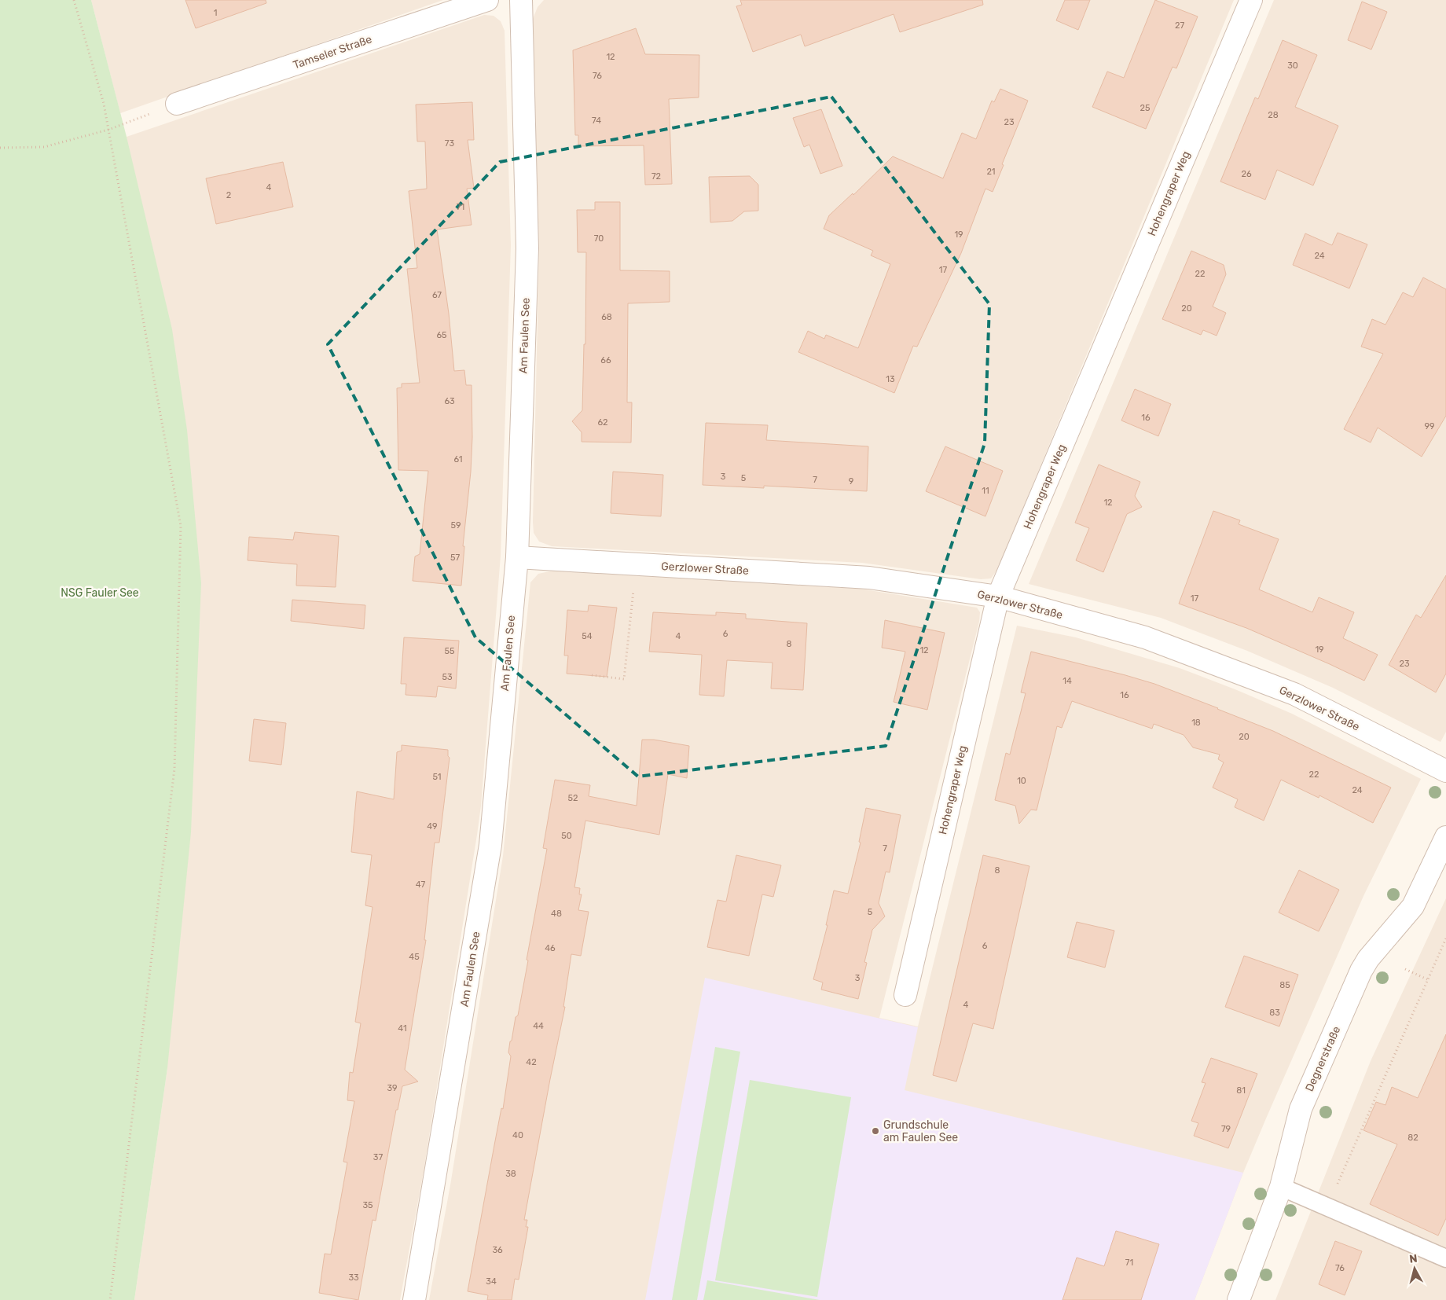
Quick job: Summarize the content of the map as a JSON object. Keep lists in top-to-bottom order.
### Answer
{
  "streets": {
    "street": [
      "Tamseler Straße",
      "Hohengraper Weg",
      "Am Faulen See",
      "Gerzlower Straße",
      "Degnerstraße"
    ]
  },
  "crossings": [
    ["Hohengraper Weg", "Gerzlower Straße"],
    ["Am Faulen See", "Gerzlower Straße"]
  ],
  "parks": ["NSG Fauler See"],
  "places": ["Grundschule am Faulen See"],
  "house_numbers": [
    "1",
    "27",
    "12",
    "30",
    "76",
    "25",
    "28",
    "74",
    "23",
    "73",
    "21",
    "26",
    "72",
    "4",
    "2",
    "71",
    "19",
    "70",
    "24",
    "17",
    "22",
    "67",
    "20",
    "68",
    "65",
    "66",
    "13",
    "63",
    "16",
    "62",
    "99",
    "61",
    "3",
    "5",
    "7",
    "9",
    "11",
    "12",
    "59",
    "57",
    "17",
    "6",
    "54",
    "4",
    "8",
    "19",
    "12",
    "55",
    "23",
    "53",
    "14",
    "16",
    "18",
    "20",
    "22",
    "51",
    "10",
    "24",
    "52",
    "49",
    "50",
    "7",
    "8",
    "47",
    "5",
    "48",
    "6",
    "46",
    "45",
    "3",
    "85",
    "4",
    "83",
    "44",
    "41",
    "42",
    "39",
    "81",
    "79",
    "40",
    "82",
    "37",
    "38",
    "35",
    "36",
    "71",
    "76",
    "33",
    "34"
  ],
  "north": "top"
}
